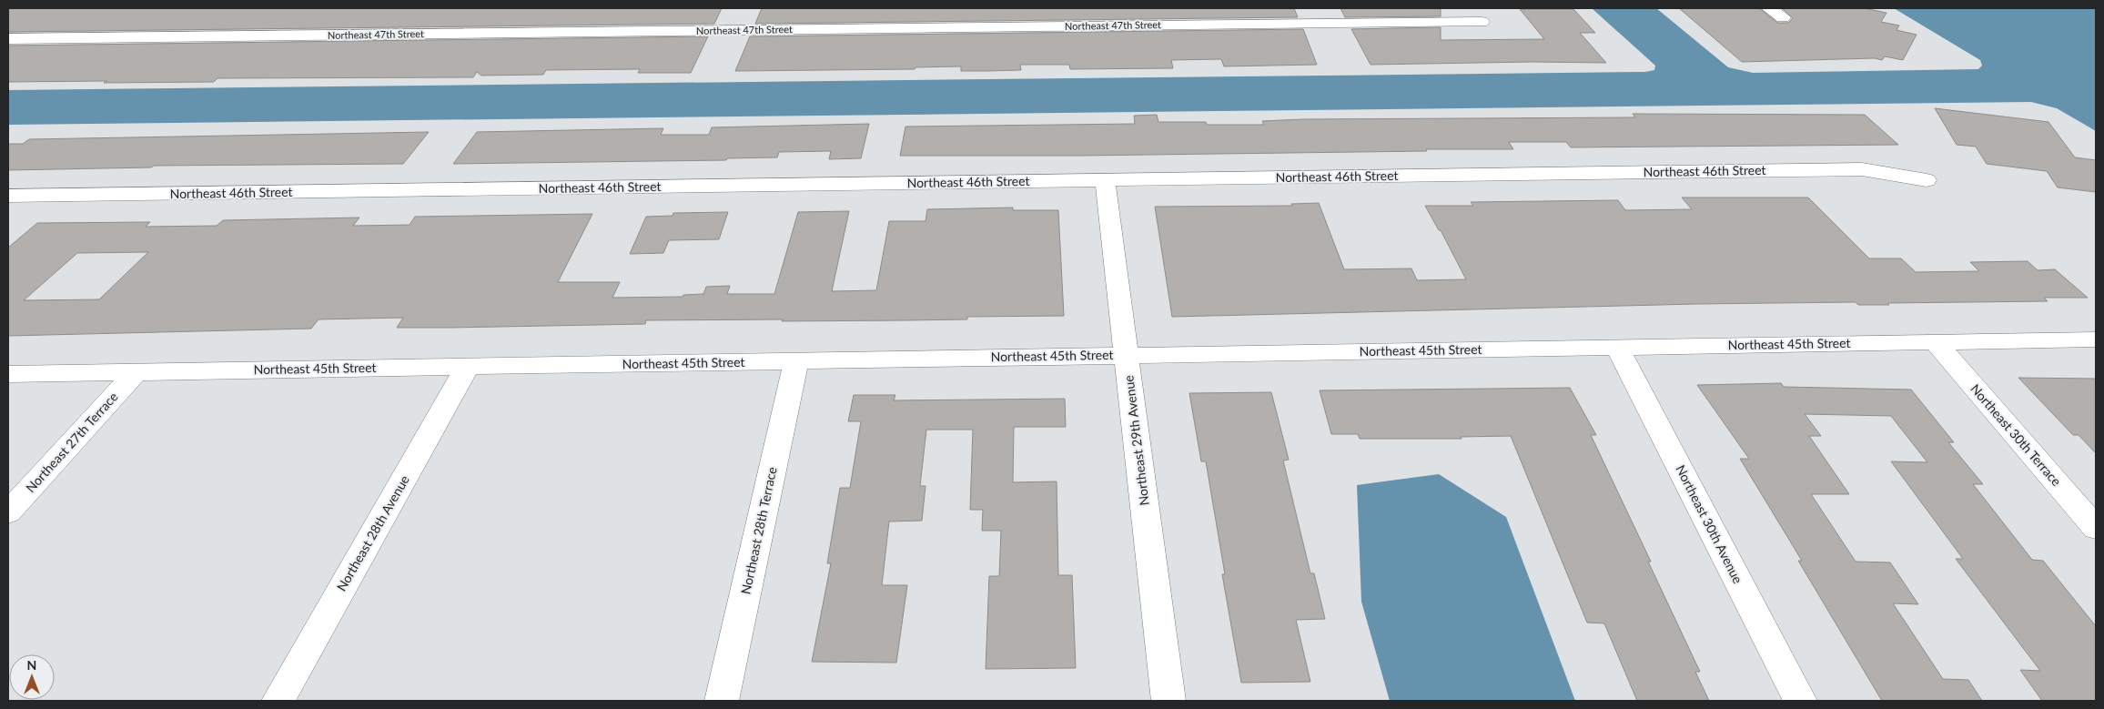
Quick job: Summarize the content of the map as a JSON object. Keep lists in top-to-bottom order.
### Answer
{
  "streets": {
    "street": [
      "Northeast 47th Street",
      "Northeast 46th Street",
      "Northeast 45th Street",
      "Northeast 30th Terrace",
      "Northeast 29th Avenue",
      "Northeast 27th Terrace",
      "Northeast 30th Avenue",
      "Northeast 28th Terrace",
      "Northeast 28th Avenue"
    ]
  },
  "crossings": [
    ["Northeast 46th Street", "Northeast 29th Avenue"],
    ["Northeast 45th Street", "Northeast 30th Terrace"],
    ["Northeast 45th Street", "Northeast 29th Avenue"],
    ["Northeast 45th Street", "Northeast 27th Terrace"],
    ["Northeast 45th Street", "Northeast 30th Avenue"],
    ["Northeast 45th Street", "Northeast 28th Terrace"],
    ["Northeast 45th Street", "Northeast 28th Avenue"]
  ],
  "north": "top"
}
